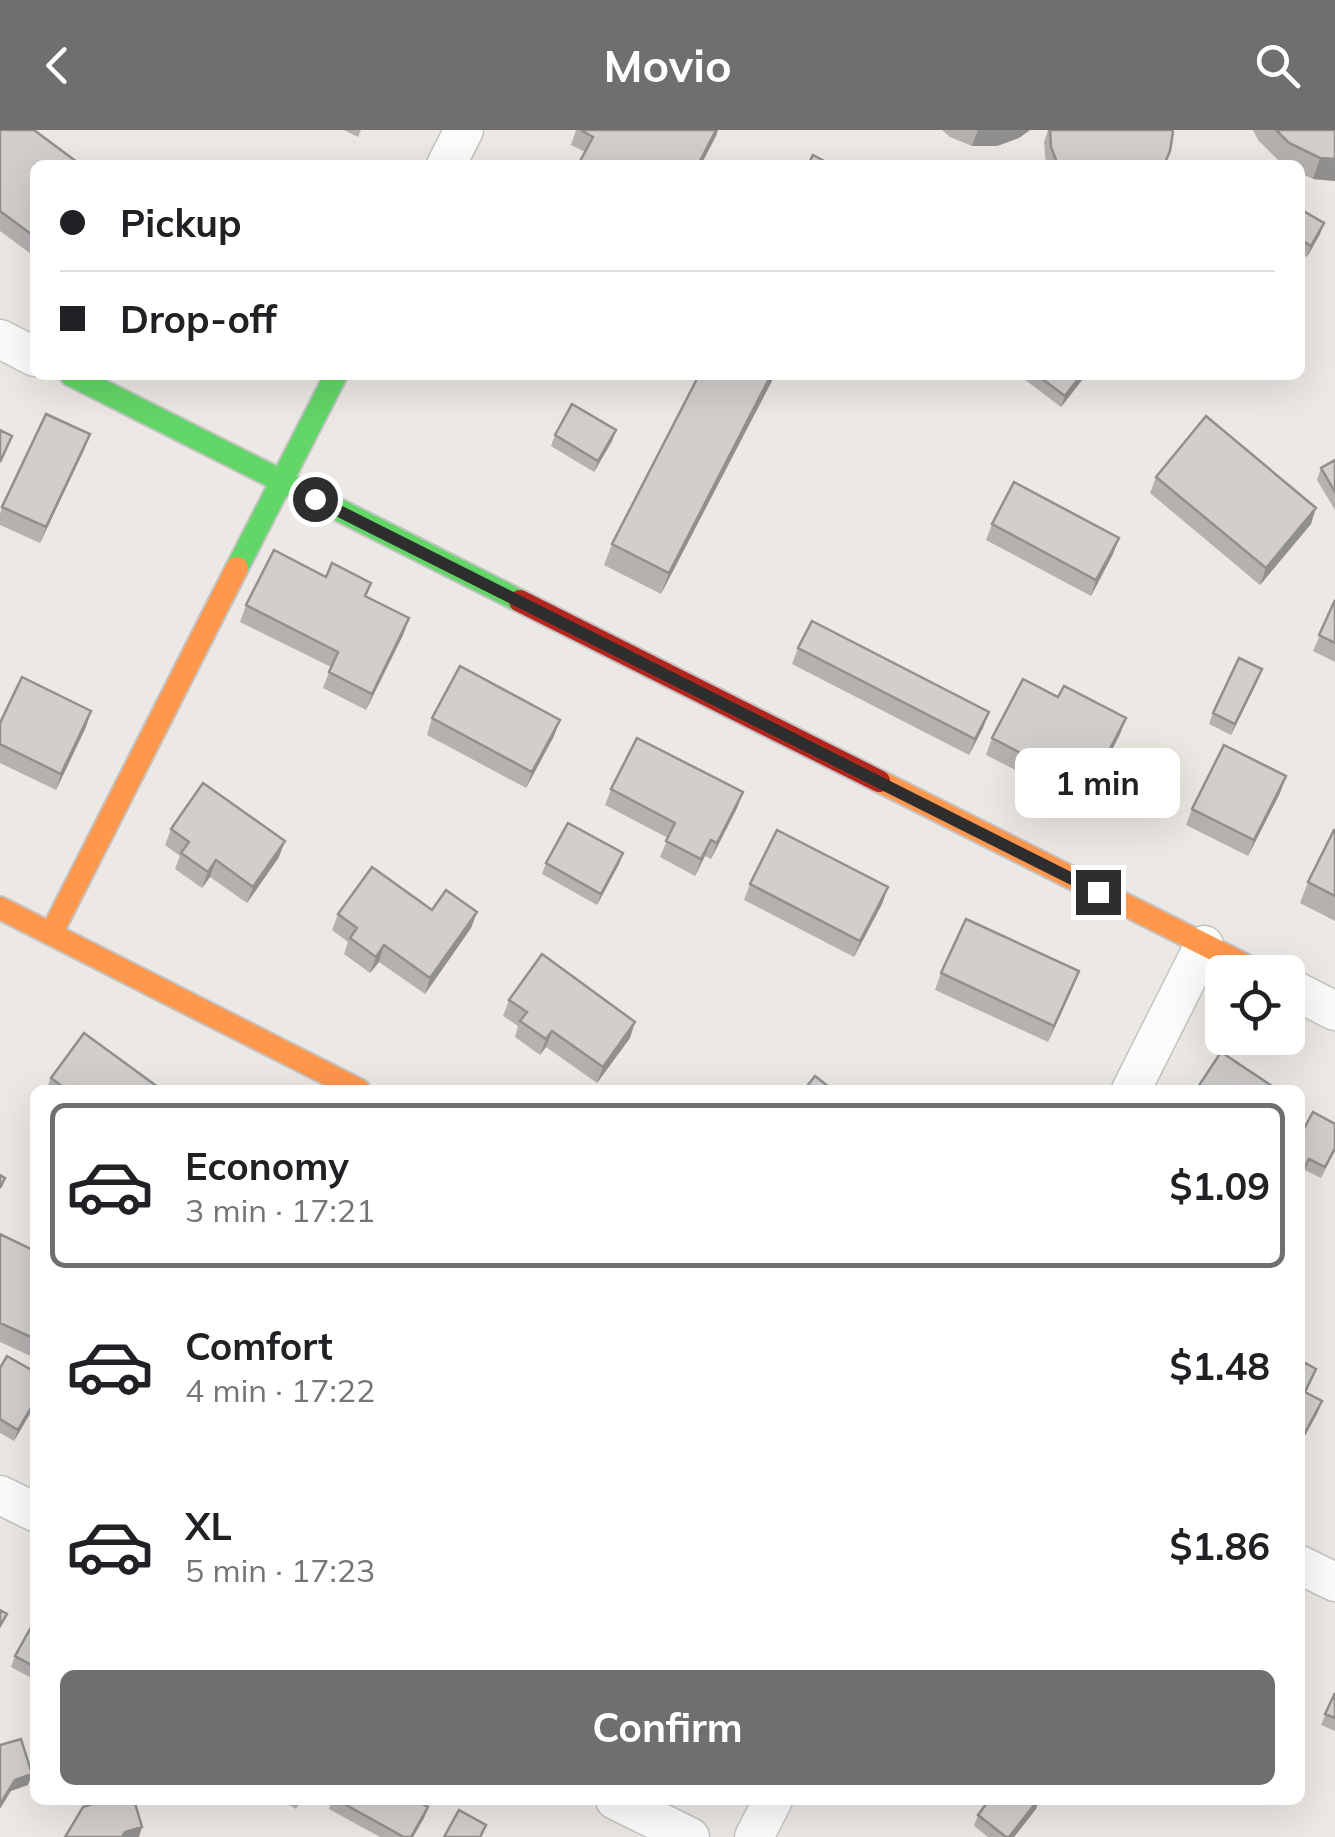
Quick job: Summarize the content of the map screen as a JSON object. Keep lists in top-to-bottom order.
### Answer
{
  "page": {
    "header": "Movio",
    "banner": ["Pickup", "Drop-off"],
    "bubble": "1 min",
    "list": [
      {
        "name": "Economy",
        "note": "3 min · 17:21",
        "value": "$1.09"
      },
      {
        "name": "Comfort",
        "note": "4 min · 17:22",
        "value": "$1.48"
      },
      {
        "name": "XL",
        "note": "5 min · 17:23",
        "value": "$1.86"
      }
    ],
    "buttons": "Confirm"
  }
}
